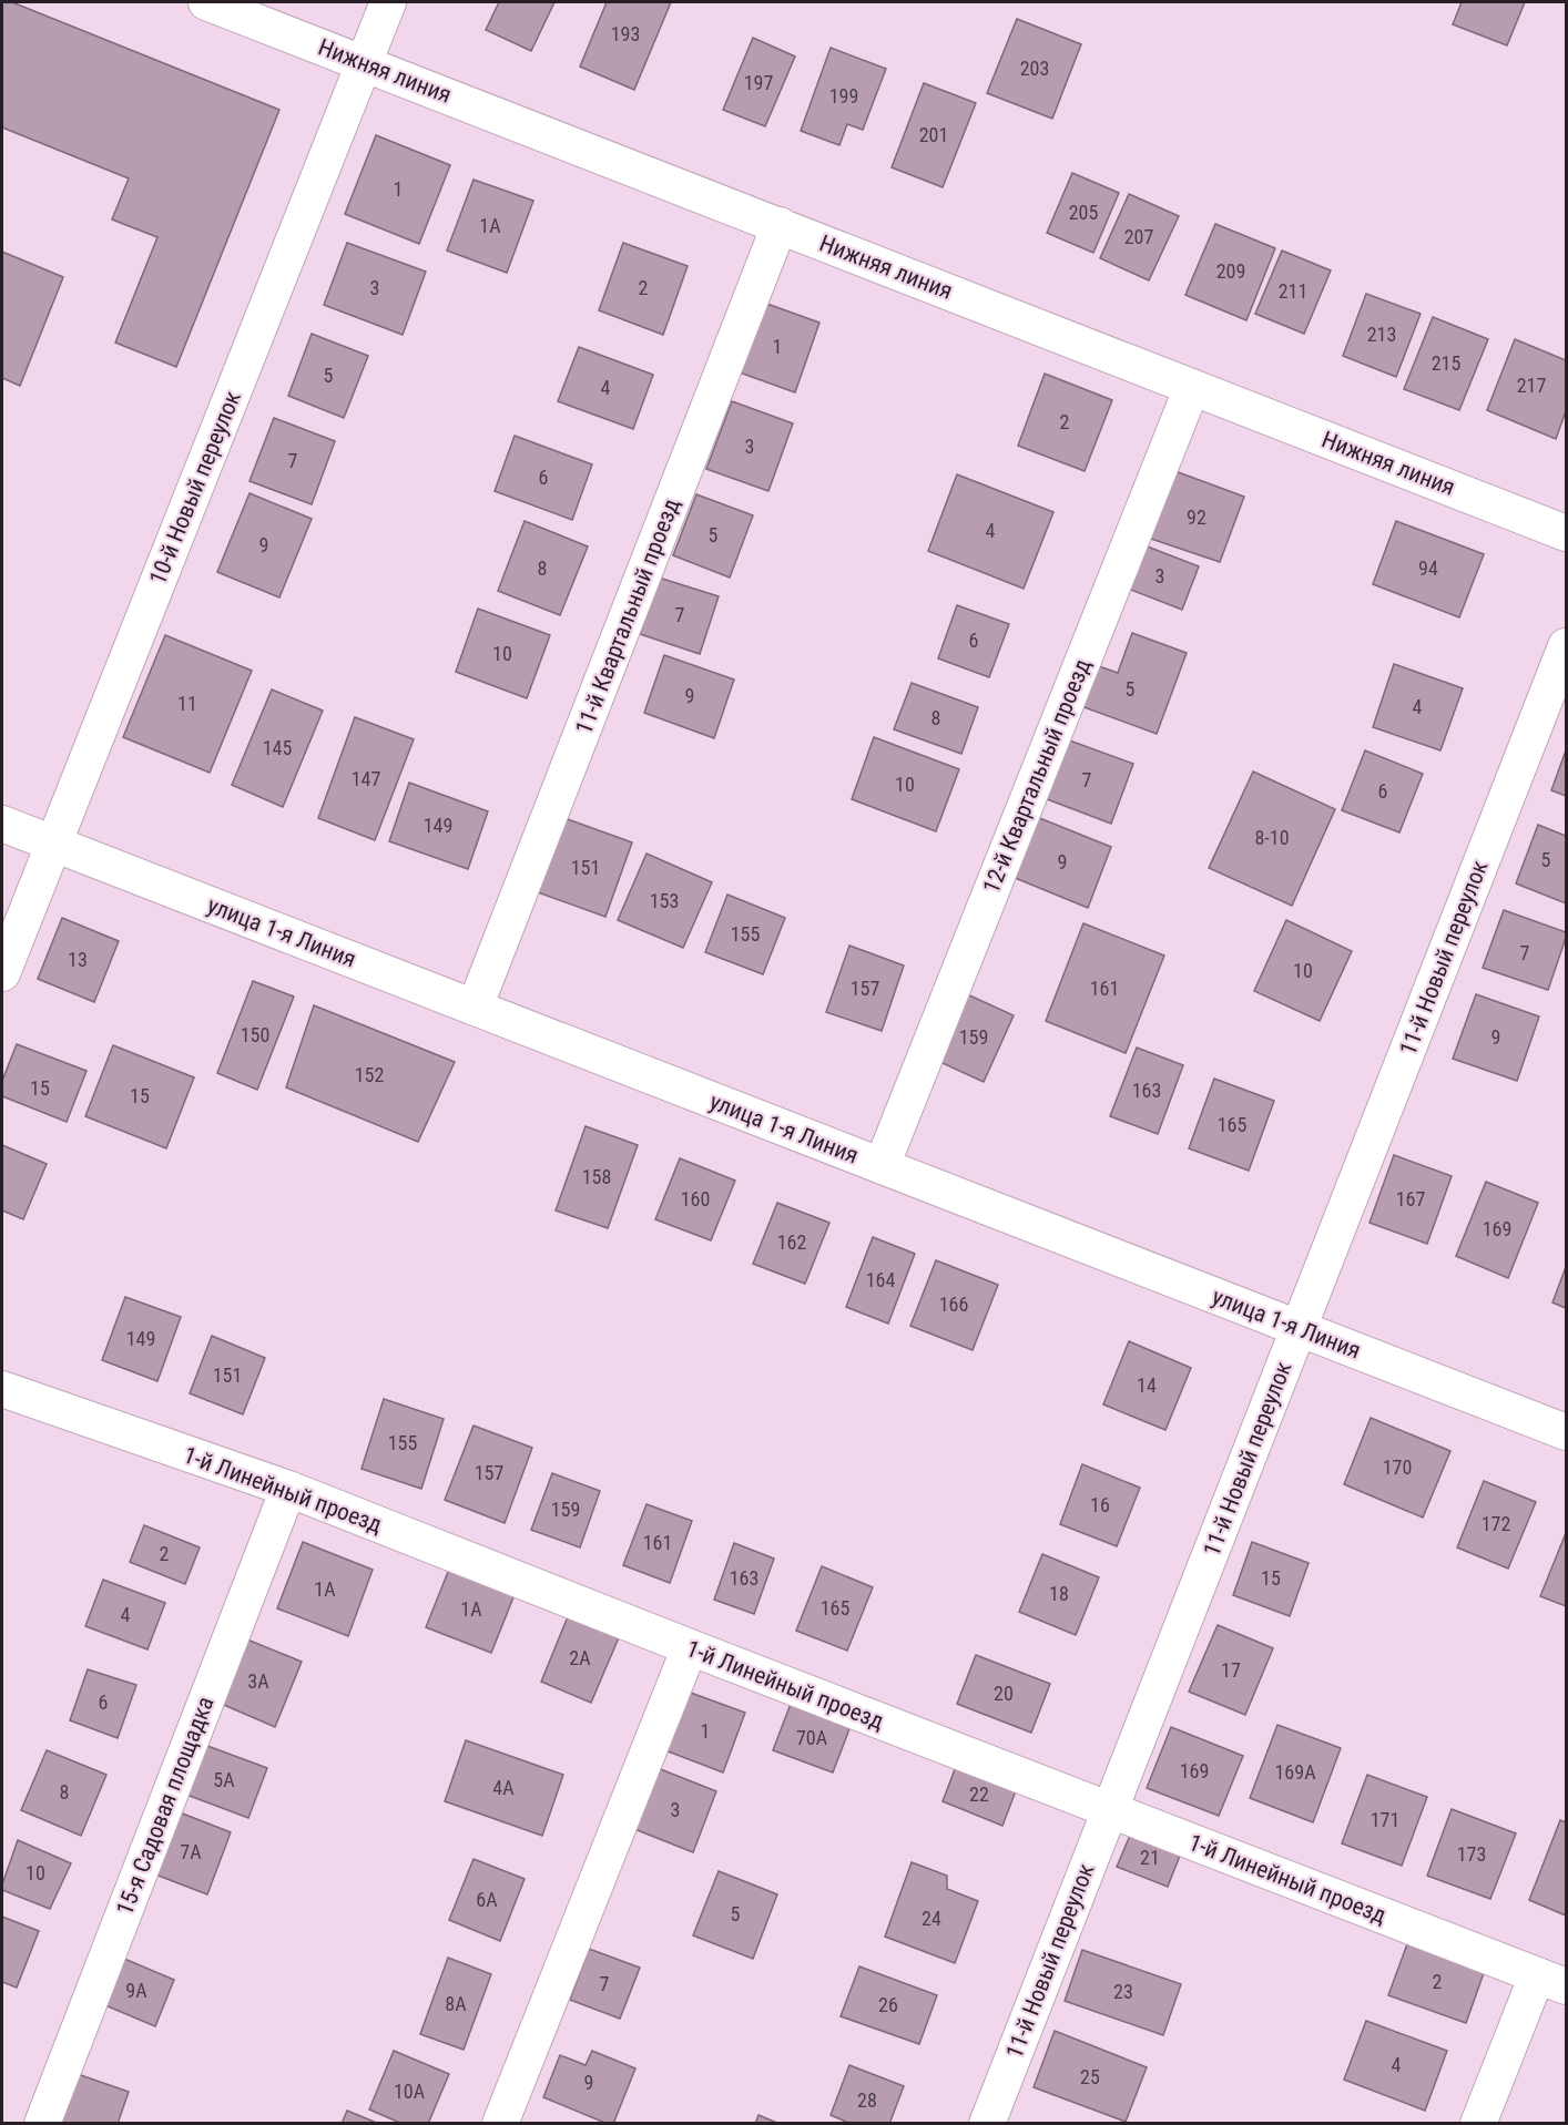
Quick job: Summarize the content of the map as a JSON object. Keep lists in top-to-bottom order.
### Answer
{
  "streets": {
    "street": [
      "Нижняя линия",
      "10-й Новый переулок",
      "11-й Квартальный проезд",
      "12-й Квартальный проезд",
      "улица 1-я Линия",
      "11-й Новый переулок",
      "1-й Линейный проезд",
      "15-я Садовая площадка"
    ]
  },
  "crossings": [
    ["Нижняя линия", "10-й Новый переулок"],
    ["Нижняя линия", "11-й Квартальный проезд"],
    ["Нижняя линия", "12-й Квартальный проезд"],
    ["10-й Новый переулок", "улица 1-я Линия"],
    ["11-й Квартальный проезд", "улица 1-я Линия"],
    ["12-й Квартальный проезд", "улица 1-я Линия"],
    ["улица 1-я Линия", "11-й Новый переулок"],
    ["11-й Новый переулок", "1-й Линейный проезд"],
    ["1-й Линейный проезд", "15-я Садовая площадка"]
  ],
  "house_numbers": [
    "193",
    "203",
    "197",
    "199",
    "201",
    "1",
    "205",
    "1А",
    "207",
    "209",
    "3",
    "2",
    "211",
    "213",
    "1",
    "215",
    "5",
    "217",
    "4",
    "2",
    "3",
    "7",
    "6",
    "92",
    "4",
    "5",
    "9",
    "8",
    "94",
    "3",
    "7",
    "6",
    "10",
    "5",
    "9",
    "11",
    "4",
    "8",
    "145",
    "147",
    "7",
    "10",
    "6",
    "149",
    "8-10",
    "5",
    "9",
    "151",
    "153",
    "155",
    "7",
    "13",
    "10",
    "157",
    "161",
    "150",
    "159",
    "9",
    "152",
    "15",
    "163",
    "15",
    "165",
    "158",
    "160",
    "167",
    "169",
    "162",
    "164",
    "166",
    "149",
    "151",
    "14",
    "155",
    "170",
    "157",
    "16",
    "159",
    "172",
    "161",
    "2",
    "163",
    "15",
    "1А",
    "18",
    "165",
    "1А",
    "4",
    "2А",
    "17",
    "3А",
    "20",
    "6",
    "1",
    "70А",
    "169",
    "169А",
    "5А",
    "4А",
    "8",
    "22",
    "3",
    "171",
    "7А",
    "173",
    "21",
    "10",
    "6А",
    "5",
    "24",
    "2",
    "7",
    "9А",
    "23",
    "8А",
    "26",
    "4",
    "25",
    "9",
    "10А",
    "28"
  ]
}
